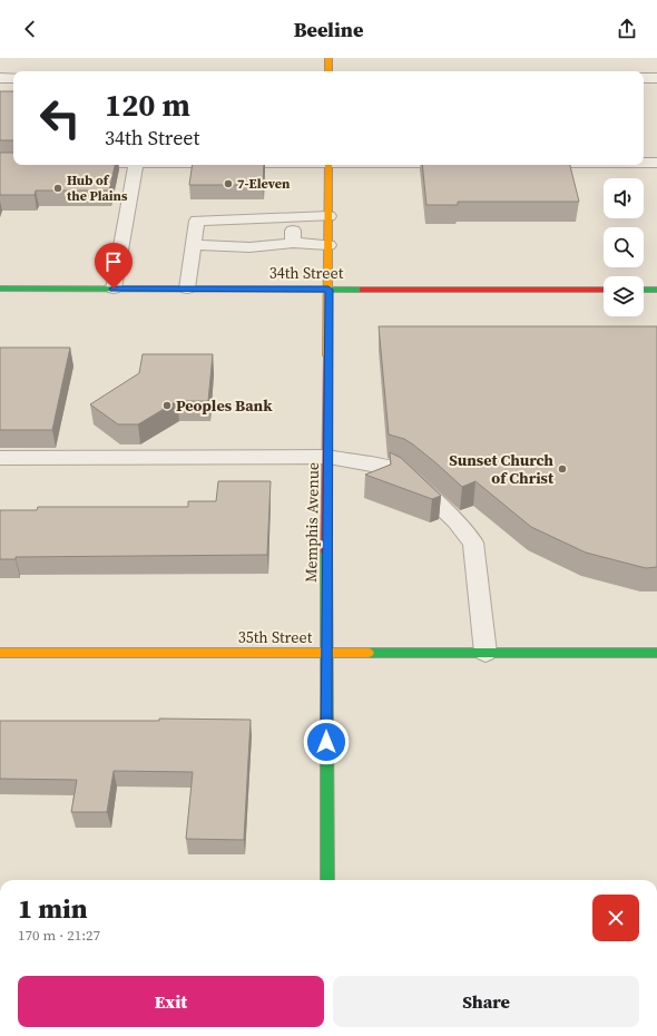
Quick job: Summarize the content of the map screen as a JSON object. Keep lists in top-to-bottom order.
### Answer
{
  "streets": {
    "street": ["34th Street", "Memphis Avenue", "35th Street"]
  },
  "crossings": [
    ["34th Street", "Memphis Avenue"],
    ["Memphis Avenue", "35th Street"]
  ],
  "places": [
    "7-Eleven",
    "Hub of the Plains",
    "Peoples Bank",
    "Sunset Church of Christ"
  ],
  "page": {
    "header": "Beeline",
    "turn": ["120 m", "34th Street"],
    "heading": ["1 min", "170 m · 21:27"],
    "buttons": ["Exit", "Share"]
  }
}
